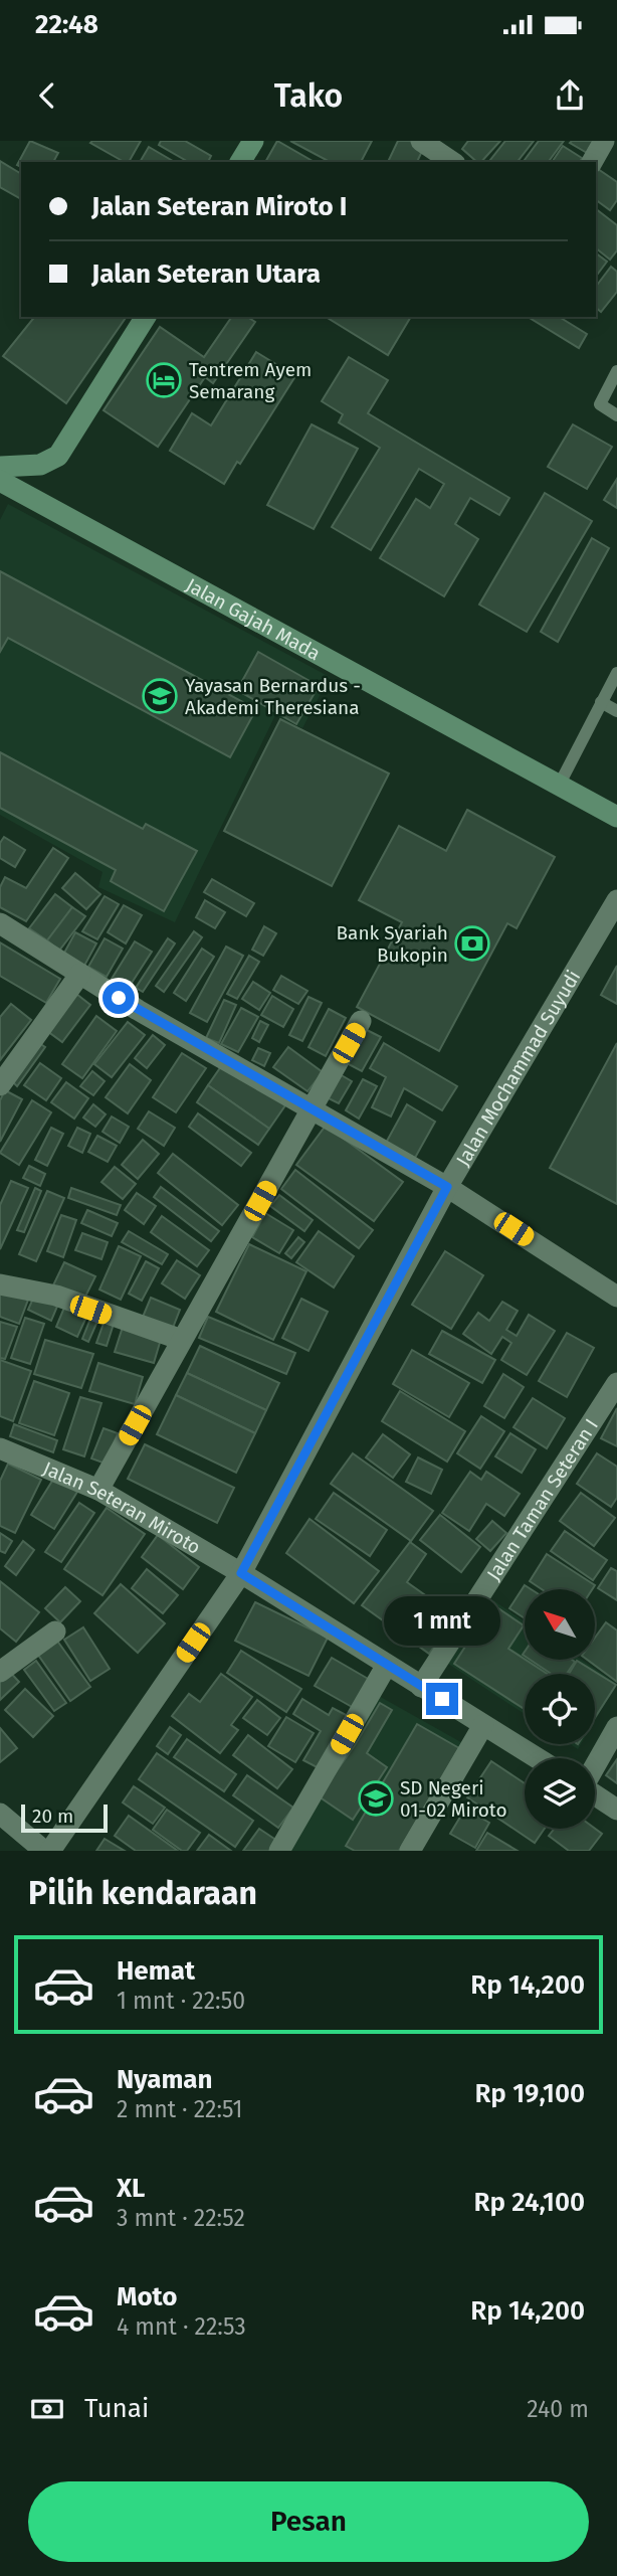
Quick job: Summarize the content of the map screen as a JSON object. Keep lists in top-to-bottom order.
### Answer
{
  "streets": {
    "main road": ["Jalan Gajah Mada"],
    "street": ["Jalan Mochammad Suyudi", "Jalan Taman Seteran I", "Jalan Seteran Miroto"]
  },
  "crossings": [
    ["Jalan Mochammad Suyudi", "Jalan Seteran Miroto"],
    ["Jalan Taman Seteran I", "Jalan Seteran Miroto"]
  ],
  "places": {
    "hotel": ["Tentrem Ayem Semarang"],
    "school or university": ["Yayasan Bernardus - Akademi Theresiana", "SD Negeri 01-02 Miroto"],
    "bank": ["Bank Syariah Bukopin"]
  },
  "scale_bar": "20 m",
  "north": "top left",
  "page": {
    "status": "22:48",
    "header": "Tako",
    "banner": ["Jalan Seteran Miroto I", "Jalan Seteran Utara"],
    "bubble": "1 mnt",
    "scale": "20 m",
    "heading": "Pilih kendaraan",
    "list": [
      {
        "name": "Hemat",
        "note": "1 mnt · 22:50",
        "value": "Rp 14,200"
      },
      {
        "name": "Nyaman",
        "note": "2 mnt · 22:51",
        "value": "Rp 19,100"
      },
      {
        "name": "XL",
        "note": "3 mnt · 22:52",
        "value": "Rp 24,100"
      },
      {
        "name": "Moto",
        "note": "4 mnt · 22:53",
        "value": "Rp 14,200"
      }
    ],
    "pay": ["Tunai", "240 m"],
    "buttons": "Pesan"
  }
}
